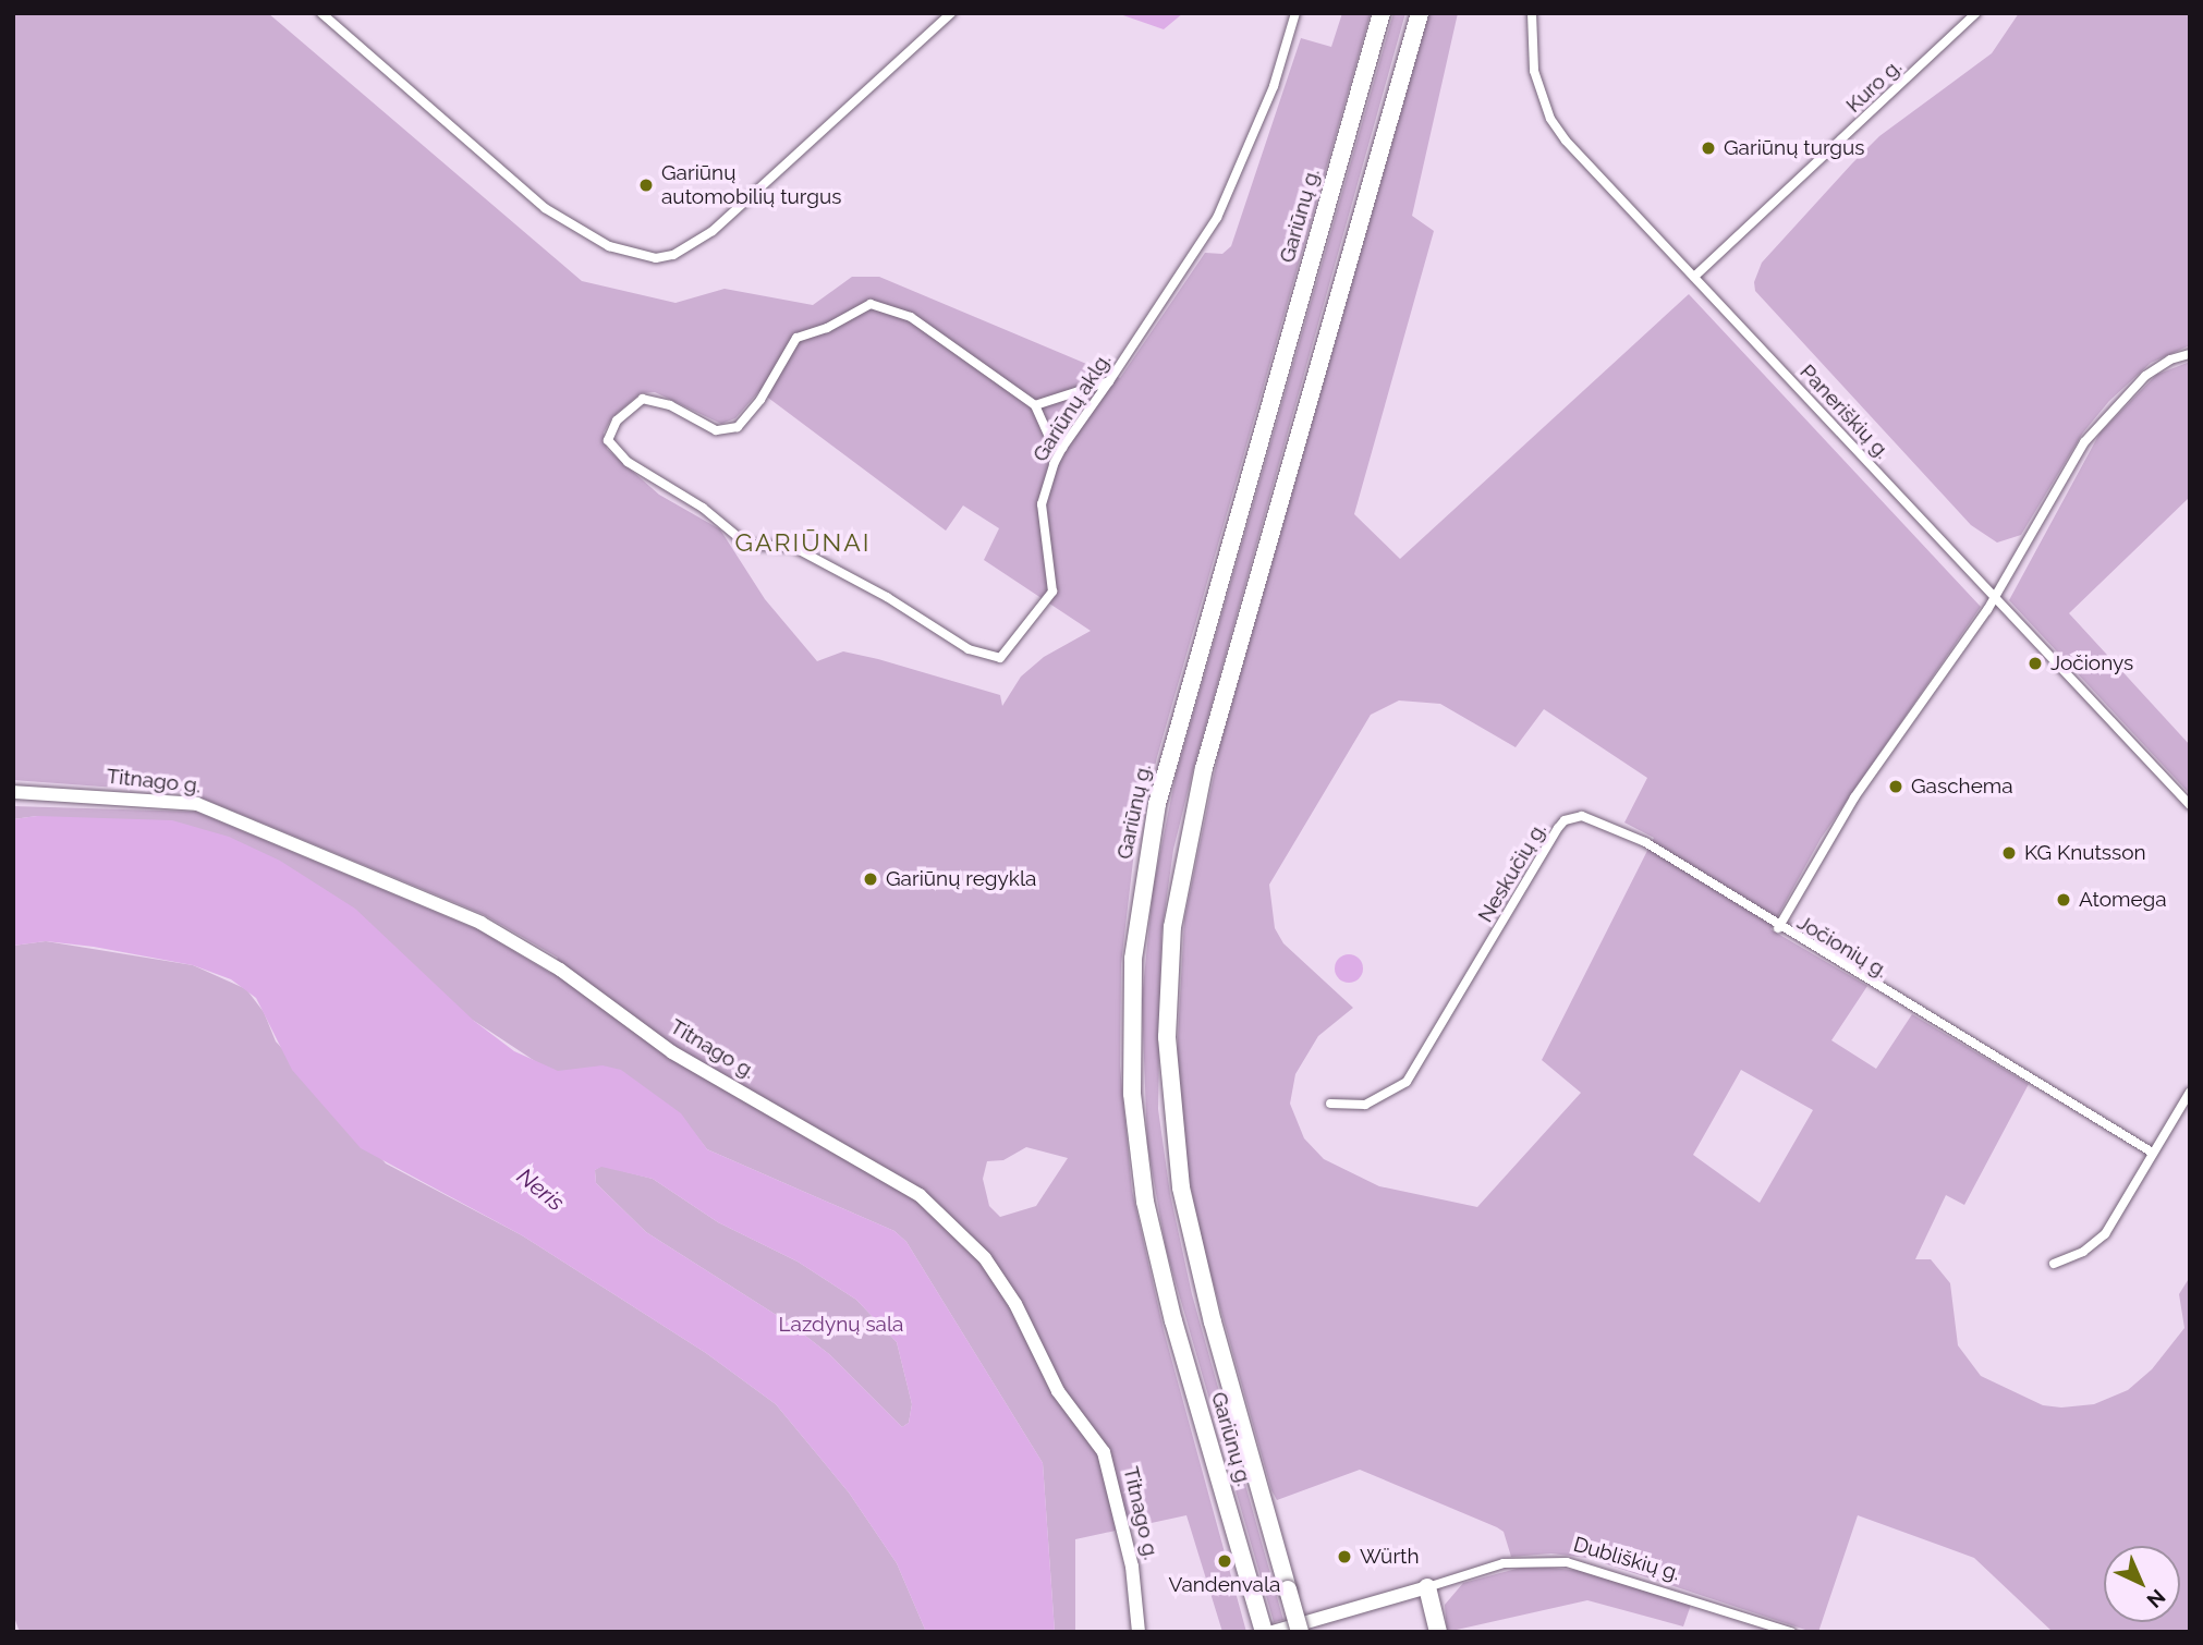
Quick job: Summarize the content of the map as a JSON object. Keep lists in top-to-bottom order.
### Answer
{
  "streets": {
    "highway": ["Gariūnų g."],
    "street": [
      "Kuro g.",
      "Gariūnų aklg.",
      "Paneriškių g.",
      "Titnago g.",
      "Neskučių g.",
      "Jočionių g.",
      "Dubliškių g."
    ]
  },
  "crossings": [
    ["Kuro g.", "Paneriškių g."],
    ["Paneriškių g.", "Jočionių g."],
    ["Neskučių g.", "Jočionių g."]
  ],
  "districts": ["GARIŪNAI"],
  "water": ["Neris"],
  "parks": ["Lazdynų sala"],
  "places": [
    "Gariūnų turgus",
    "Gariūnų automobilių turgus",
    "Jočionys",
    "Gaschema",
    "KG Knutsson",
    "Gariūnų regykla",
    "Atomega",
    "Würth",
    "Vandenvala"
  ],
  "north": "bottom right"
}
